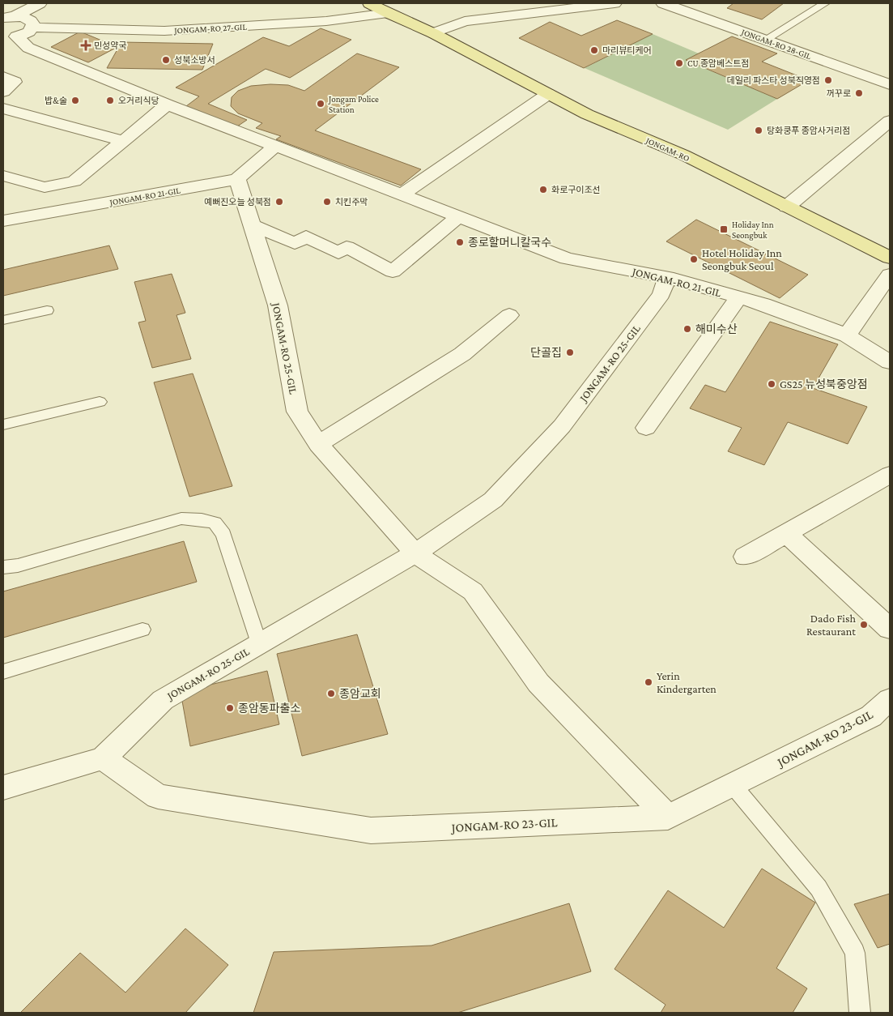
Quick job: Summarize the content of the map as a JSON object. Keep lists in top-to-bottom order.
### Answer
{
  "streets": {
    "main road": ["JONGAM-RO"],
    "street": [
      "JONGAM-RO 27-GIL",
      "JONGAM-RO 28-GIL",
      "JONGAM-RO 21-GIL",
      "JONGAM-RO 25-GIL",
      "JONGAM-RO 23-GIL"
    ]
  },
  "crossings": [
    ["JONGAM-RO 27-GIL", "JONGAM-RO"],
    ["JONGAM-RO 21-GIL", "JONGAM-RO 25-GIL"],
    ["JONGAM-RO 25-GIL", "JONGAM-RO 23-GIL"]
  ],
  "places": {
    "health": ["민성약국"],
    "other": [
      "마리뷰티케어",
      "성북소방서",
      "CU 종암베스트점",
      "데일리 파스타 성북직영점",
      "꺼꾸로",
      "밥&술",
      "오거리식당",
      "Jongam Police Station",
      "탕화쿵푸 종암사거리점",
      "화로구이조선",
      "예뻐진오늘 성북점",
      "치킨주막",
      "종로할머니칼국수",
      "Hotel Holiday Inn Seongbuk Seoul",
      "해미수산",
      "단골집",
      "GS25 뉴성북중앙점",
      "Dado Fish Restaurant",
      "Yerin Kindergarten",
      "종암교회",
      "종암동파출소"
    ],
    "transit": ["Holiday Inn Seongbuk"]
  }
}
